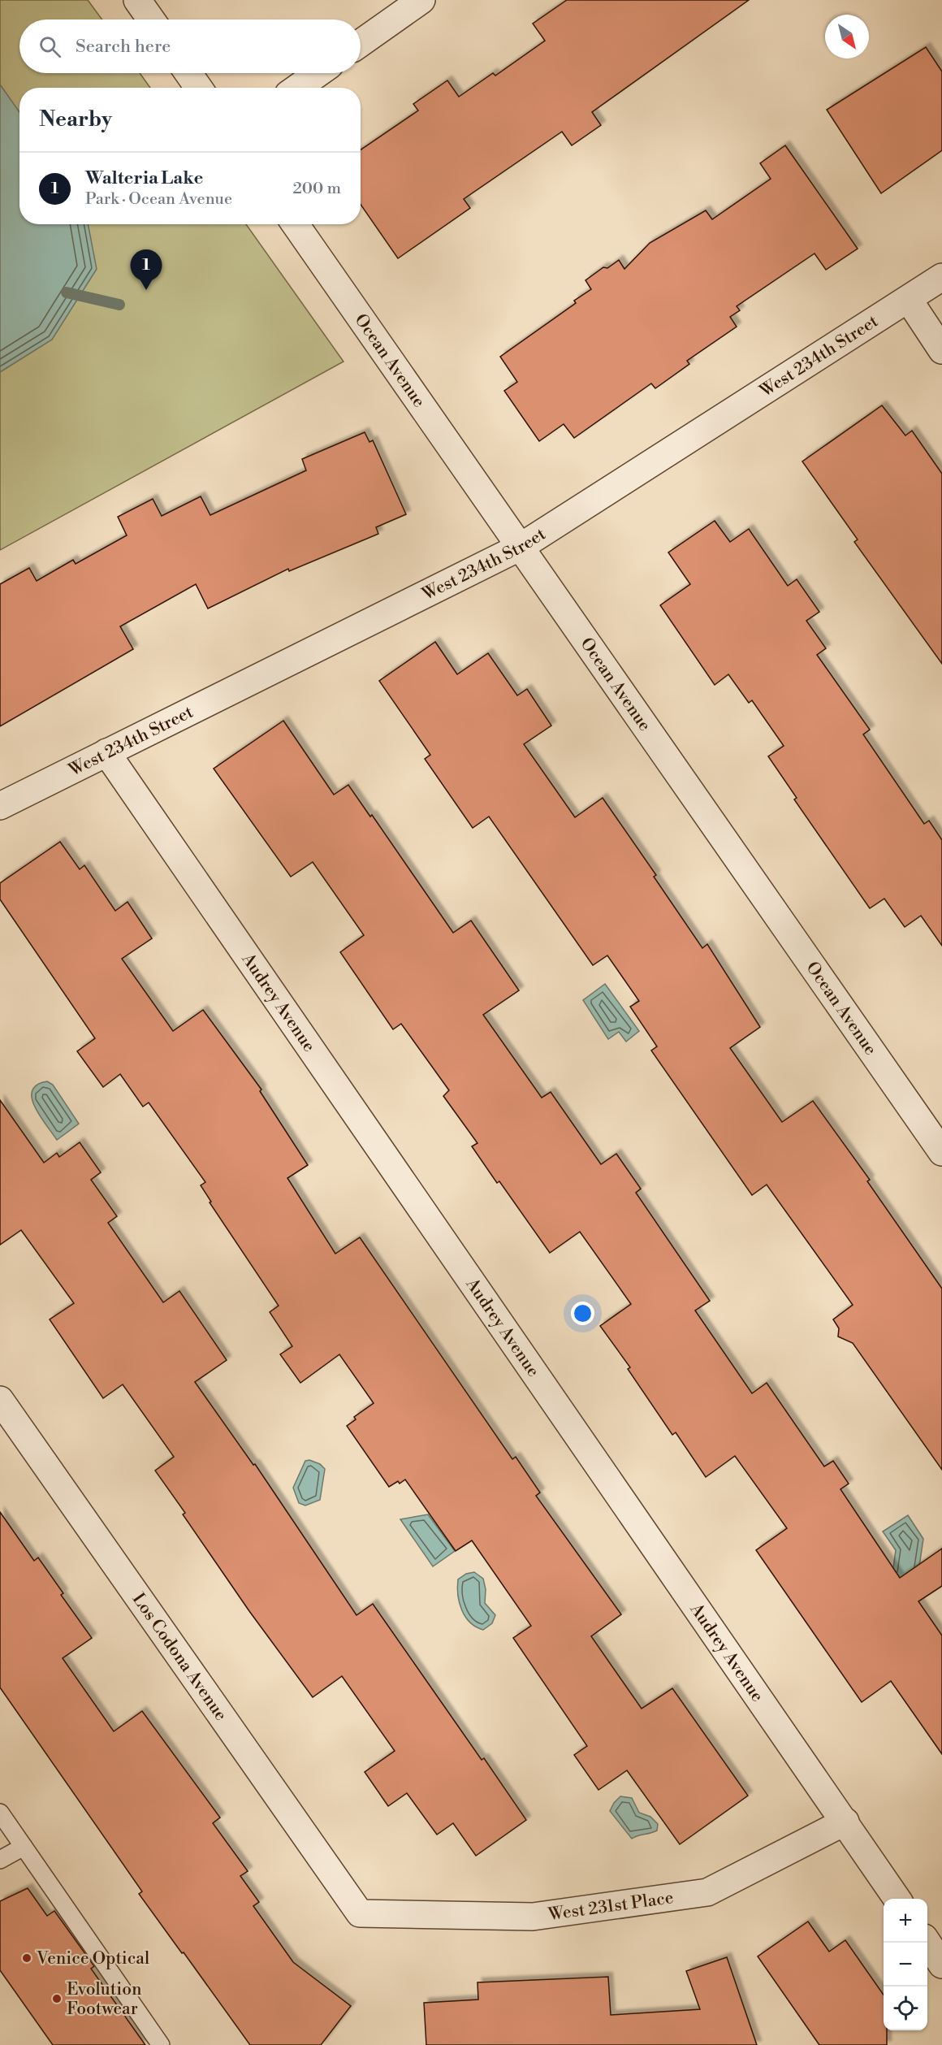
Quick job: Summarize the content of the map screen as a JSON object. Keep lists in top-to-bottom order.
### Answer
{
  "streets": {
    "street": [
      "West 234th Street",
      "Ocean Avenue",
      "Audrey Avenue",
      "Los Codona Avenue",
      "West 231st Place"
    ]
  },
  "crossings": [
    ["West 234th Street", "Ocean Avenue"],
    ["West 234th Street", "Audrey Avenue"],
    ["Audrey Avenue", "West 231st Place"],
    ["Los Codona Avenue", "West 231st Place"]
  ],
  "places": ["Venice Optical", "Evolution Footwear"],
  "north": "bottom right",
  "page": {
    "search": "Search here",
    "heading": "Nearby",
    "list": [
      {
        "mark": "1",
        "name": "Walteria Lake",
        "note": "Park · Ocean Avenue",
        "value": "200 m"
      }
    ],
    "pins": "1",
    "map_buttons": ["+", "−"]
  }
}
